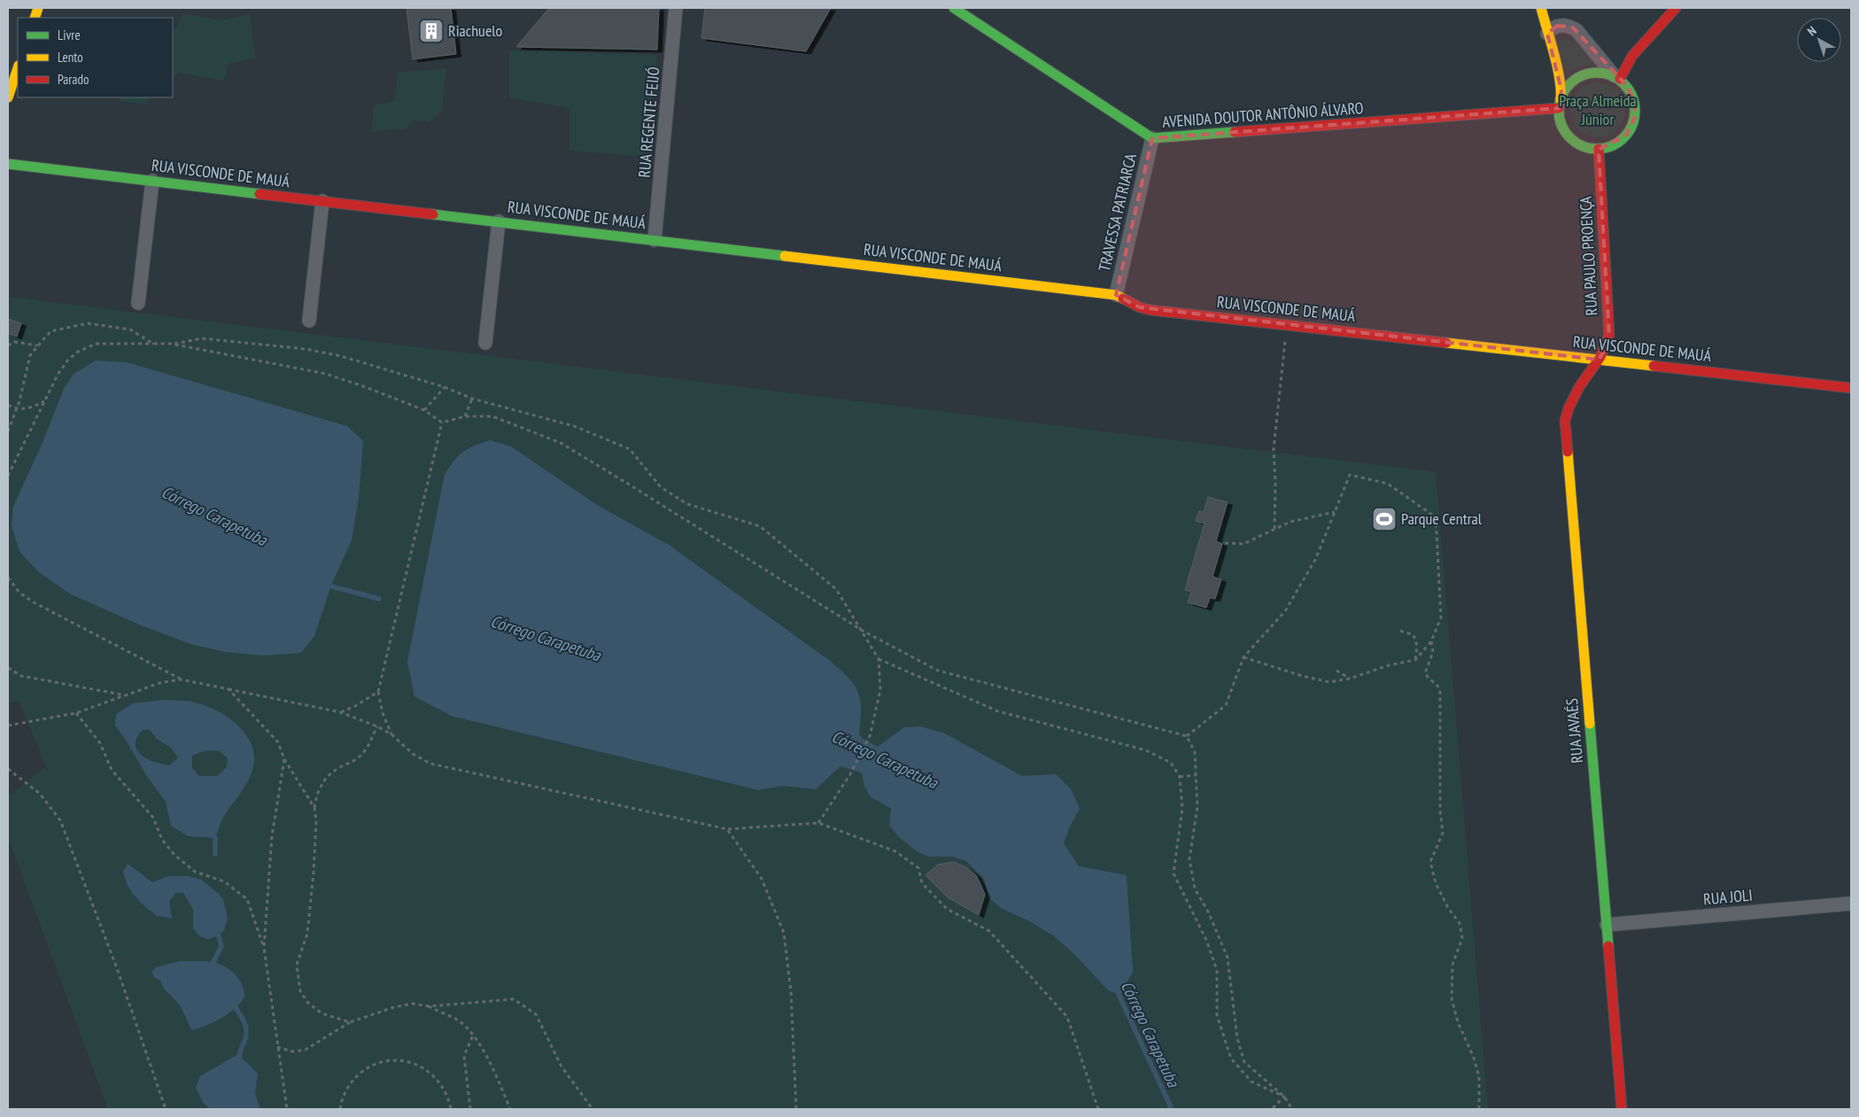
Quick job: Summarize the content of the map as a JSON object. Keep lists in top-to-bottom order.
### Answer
{
  "streets": {
    "street": [
      "AVENIDA DOUTOR ANTÔNIO ÁLVARO",
      "RUA REGENTE FEIJÓ",
      "RUA VISCONDE DE MAUÁ",
      "TRAVESSA PATRIARCA",
      "RUA PAULO PROENÇA",
      "RUA JAVAÉS",
      "RUA JOLI"
    ]
  },
  "crossings": [
    ["AVENIDA DOUTOR ANTÔNIO ÁLVARO", "TRAVESSA PATRIARCA"],
    ["AVENIDA DOUTOR ANTÔNIO ÁLVARO", "RUA PAULO PROENÇA"],
    ["RUA REGENTE FEIJÓ", "RUA VISCONDE DE MAUÁ"],
    ["RUA VISCONDE DE MAUÁ", "TRAVESSA PATRIARCA"],
    ["RUA VISCONDE DE MAUÁ", "RUA PAULO PROENÇA"],
    ["RUA VISCONDE DE MAUÁ", "RUA JAVAÉS"],
    ["RUA PAULO PROENÇA", "RUA JAVAÉS"],
    ["RUA JAVAÉS", "RUA JOLI"]
  ],
  "water": ["Córrego Carapetuba"],
  "parks": ["Praça Almeida Júnior"],
  "places": {
    "building": ["Riachuelo"],
    "sports": ["Parque Central"]
  },
  "legend": ["Livre", "Lento", "Parado"],
  "north": "top left"
}
